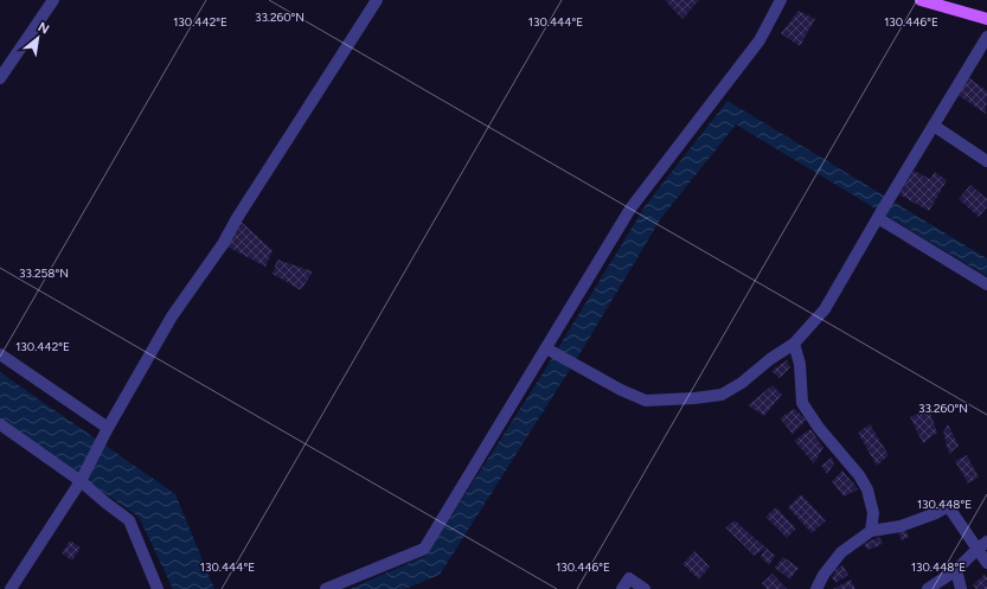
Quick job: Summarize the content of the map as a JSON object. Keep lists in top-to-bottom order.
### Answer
{
  "north": "top right",
  "coordinates": [
    "33.260°N",
    "130.446°E",
    "130.442°E",
    "130.444°E",
    "33.258°N",
    "130.448°E"
  ]
}
